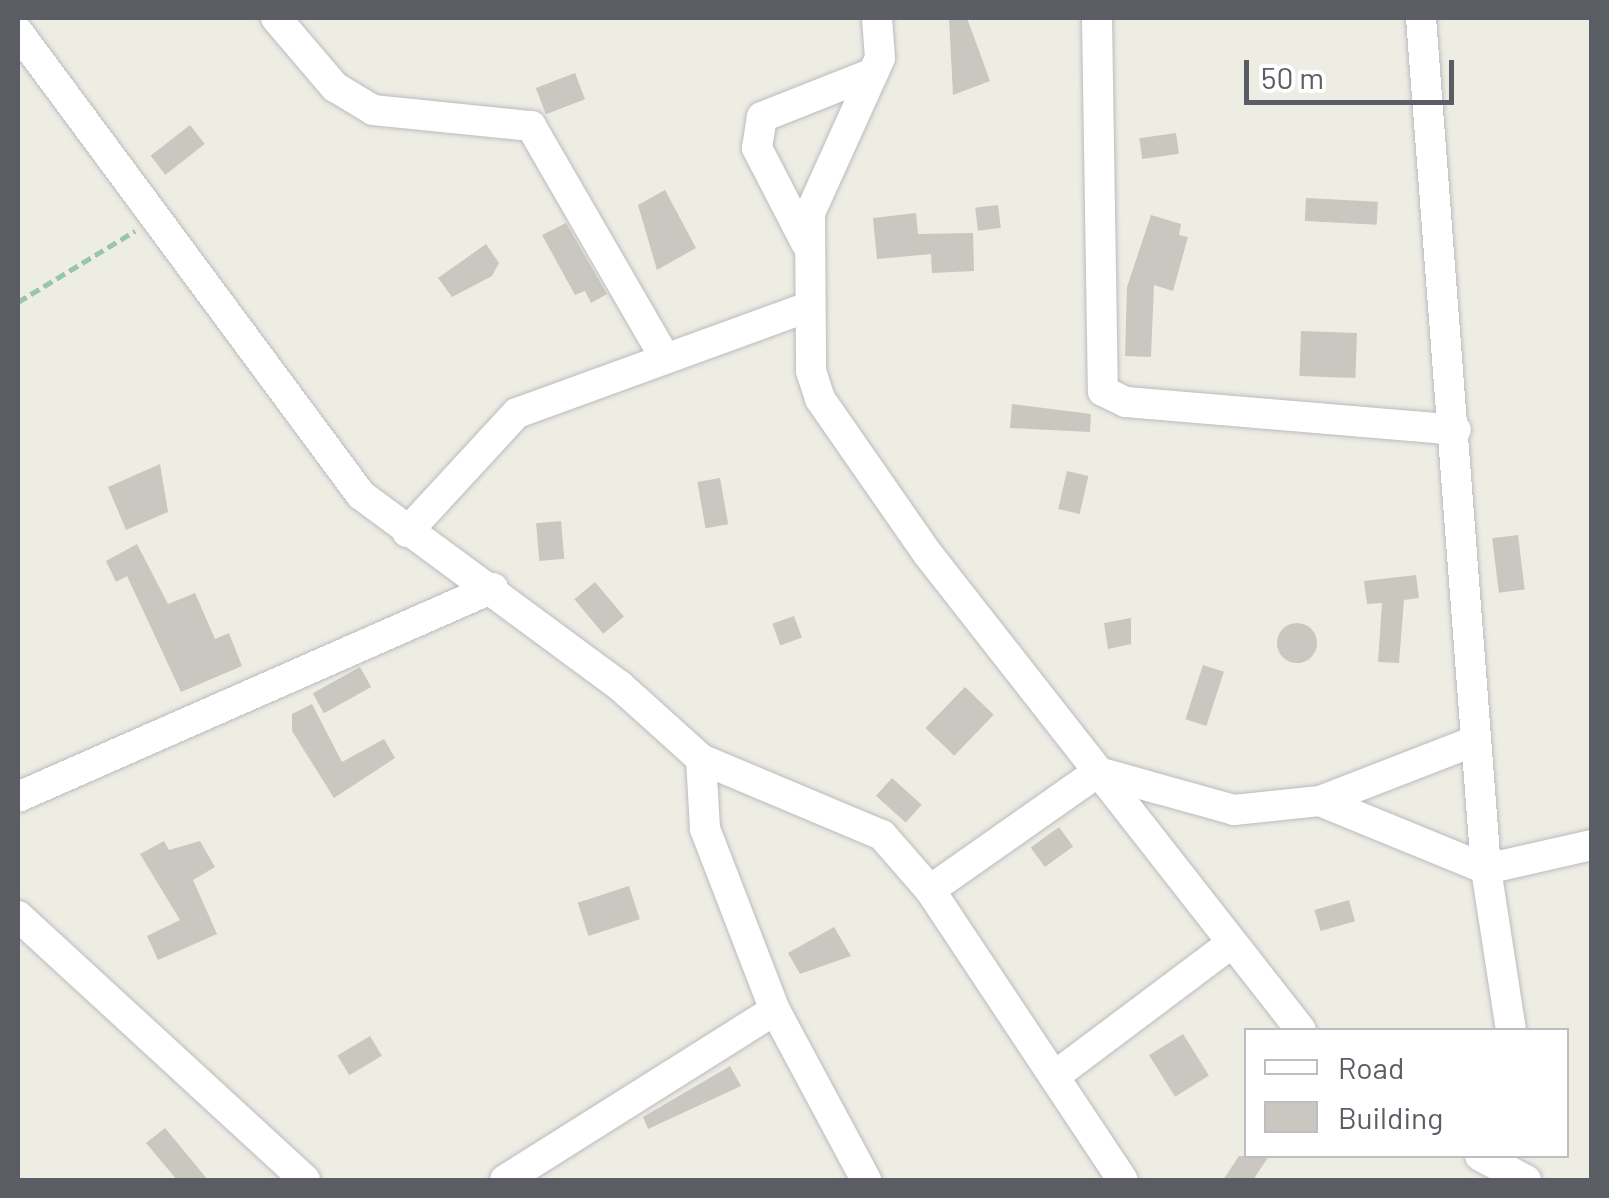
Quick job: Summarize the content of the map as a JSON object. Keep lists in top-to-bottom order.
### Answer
{
  "legend": ["Road", "Building"],
  "scale_bar": "50 m"
}
